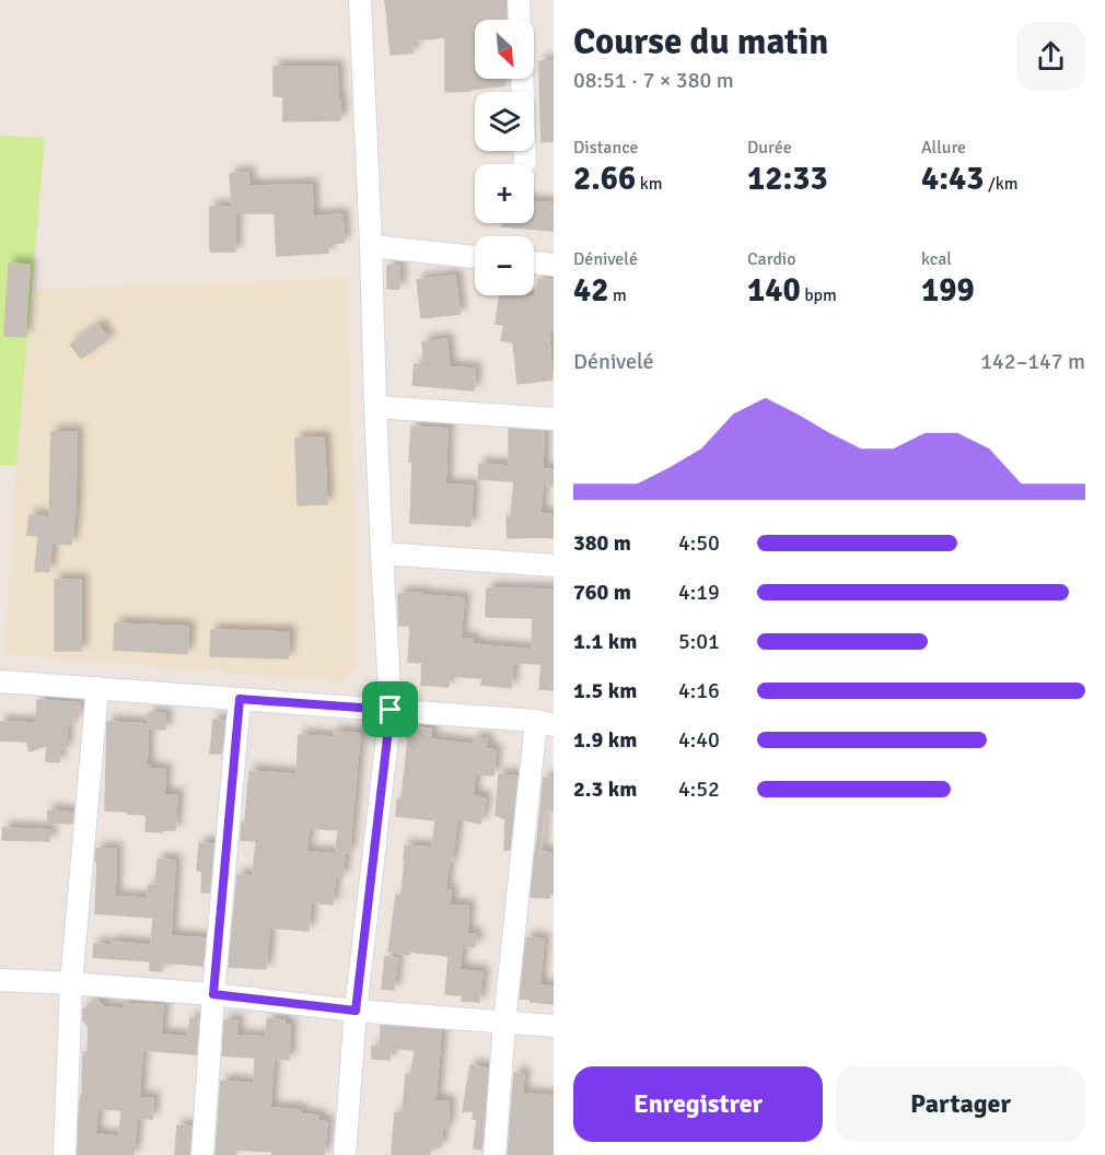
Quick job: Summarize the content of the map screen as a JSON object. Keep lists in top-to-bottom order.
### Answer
{
  "north": "bottom right",
  "page": {
    "heading": ["Course du matin", "08:51 · 7 × 380 m"],
    "map_buttons": ["+", "−"],
    "stats": [
      ["Distance", "2.66 km"],
      ["Durée", "12:33"],
      ["Allure", "4:43 /km"],
      ["Dénivelé", "42 m"],
      ["Cardio", "140 bpm"],
      ["kcal", "199"]
    ],
    "chart": ["Dénivelé", "142–147 m"],
    "list": [
      {
        "name": "380 m",
        "note": "4:50"
      },
      {
        "name": "760 m",
        "note": "4:19"
      },
      {
        "name": "1.1 km",
        "note": "5:01"
      },
      {
        "name": "1.5 km",
        "note": "4:16"
      },
      {
        "name": "1.9 km",
        "note": "4:40"
      },
      {
        "name": "2.3 km",
        "note": "4:52"
      }
    ],
    "buttons": ["Enregistrer", "Partager"]
  }
}
